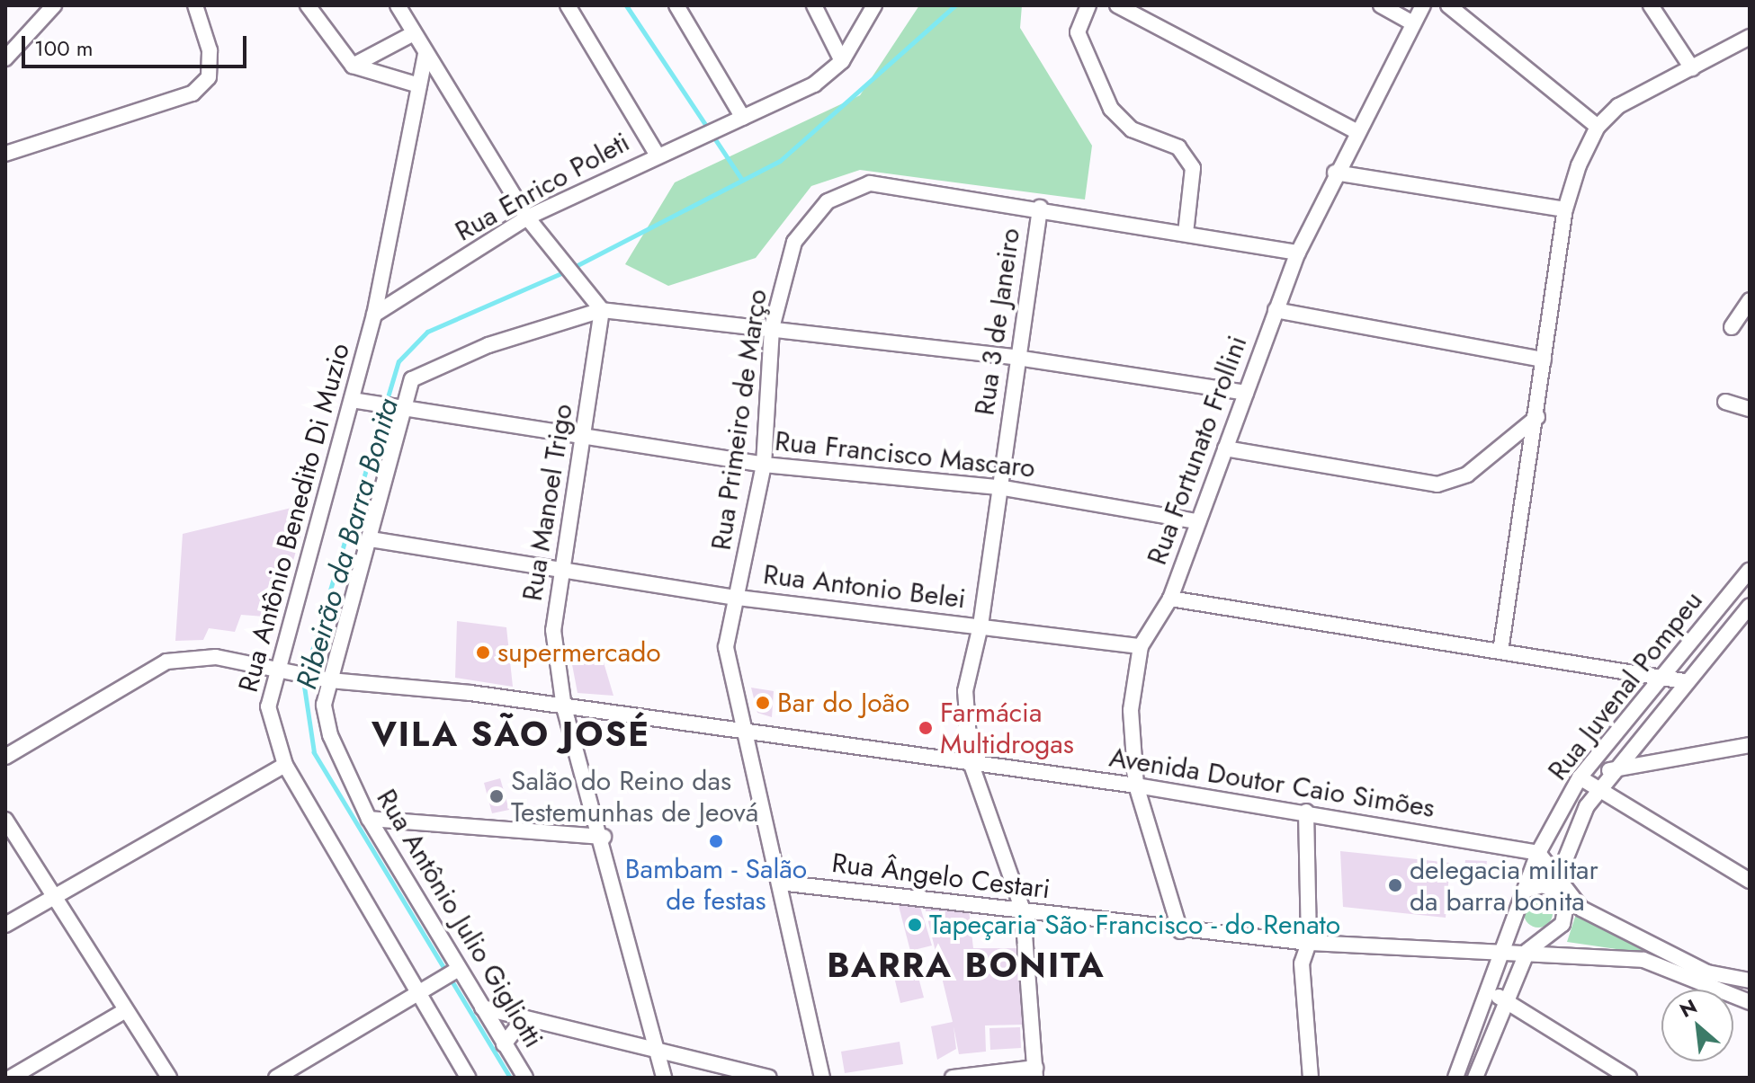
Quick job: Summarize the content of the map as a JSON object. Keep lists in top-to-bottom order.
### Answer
{
  "streets": {
    "street": [
      "Rua Enrico Poleti",
      "Rua 3 de Janeiro",
      "Rua Primeiro de Março",
      "Rua Fortunato Frollini",
      "Rua Francisco Mascaro",
      "Rua Manoel Trigo",
      "Rua Antônio Benedito Di Muzio",
      "Rua Antonio Belei",
      "Rua Juvenal Pompeu",
      "Avenida Doutor Caio Simões",
      "Rua Ângelo Cestari",
      "Rua Antônio Julio Gigliotti"
    ]
  },
  "crossings": [
    ["Rua Enrico Poleti", "Rua Antônio Benedito Di Muzio"],
    ["Rua 3 de Janeiro", "Rua Primeiro de Março"],
    ["Rua 3 de Janeiro", "Rua Francisco Mascaro"],
    ["Rua 3 de Janeiro", "Rua Antonio Belei"],
    ["Rua 3 de Janeiro", "Avenida Doutor Caio Simões"],
    ["Rua 3 de Janeiro", "Rua Ângelo Cestari"],
    ["Rua Primeiro de Março", "Rua Francisco Mascaro"],
    ["Rua Primeiro de Março", "Rua Antonio Belei"],
    ["Rua Primeiro de Março", "Avenida Doutor Caio Simões"],
    ["Rua Primeiro de Março", "Rua Ângelo Cestari"],
    ["Rua Fortunato Frollini", "Rua Francisco Mascaro"],
    ["Rua Fortunato Frollini", "Rua Antonio Belei"],
    ["Rua Fortunato Frollini", "Avenida Doutor Caio Simões"],
    ["Rua Fortunato Frollini", "Rua Ângelo Cestari"],
    ["Rua Francisco Mascaro", "Rua Manoel Trigo"],
    ["Rua Francisco Mascaro", "Rua Antônio Benedito Di Muzio"],
    ["Rua Francisco Mascaro", "Rua Antônio Julio Gigliotti"],
    ["Rua Manoel Trigo", "Rua Antonio Belei"],
    ["Rua Manoel Trigo", "Avenida Doutor Caio Simões"],
    ["Rua Manoel Trigo", "Rua Antônio Julio Gigliotti"],
    ["Rua Antônio Benedito Di Muzio", "Avenida Doutor Caio Simões"],
    ["Rua Antonio Belei", "Rua Antônio Julio Gigliotti"],
    ["Rua Juvenal Pompeu", "Avenida Doutor Caio Simões"],
    ["Rua Juvenal Pompeu", "Rua Ângelo Cestari"],
    ["Avenida Doutor Caio Simões", "Rua Antônio Julio Gigliotti"]
  ],
  "districts": ["VILA SÃO JOSÉ", "BARRA BONITA"],
  "water": ["Ribeirão da Barra Bonita"],
  "places": [
    "supermercado",
    "Bar do João",
    "Farmácia Multidrogas",
    "Salão do Reino das Testemunhas de Jeová",
    "Bambam - Salão de festas",
    "delegacia militar da barra bonita",
    "Tapeçaria São Francisco - do Renato"
  ],
  "scale_bar": "100 m",
  "north": "top left"
}
